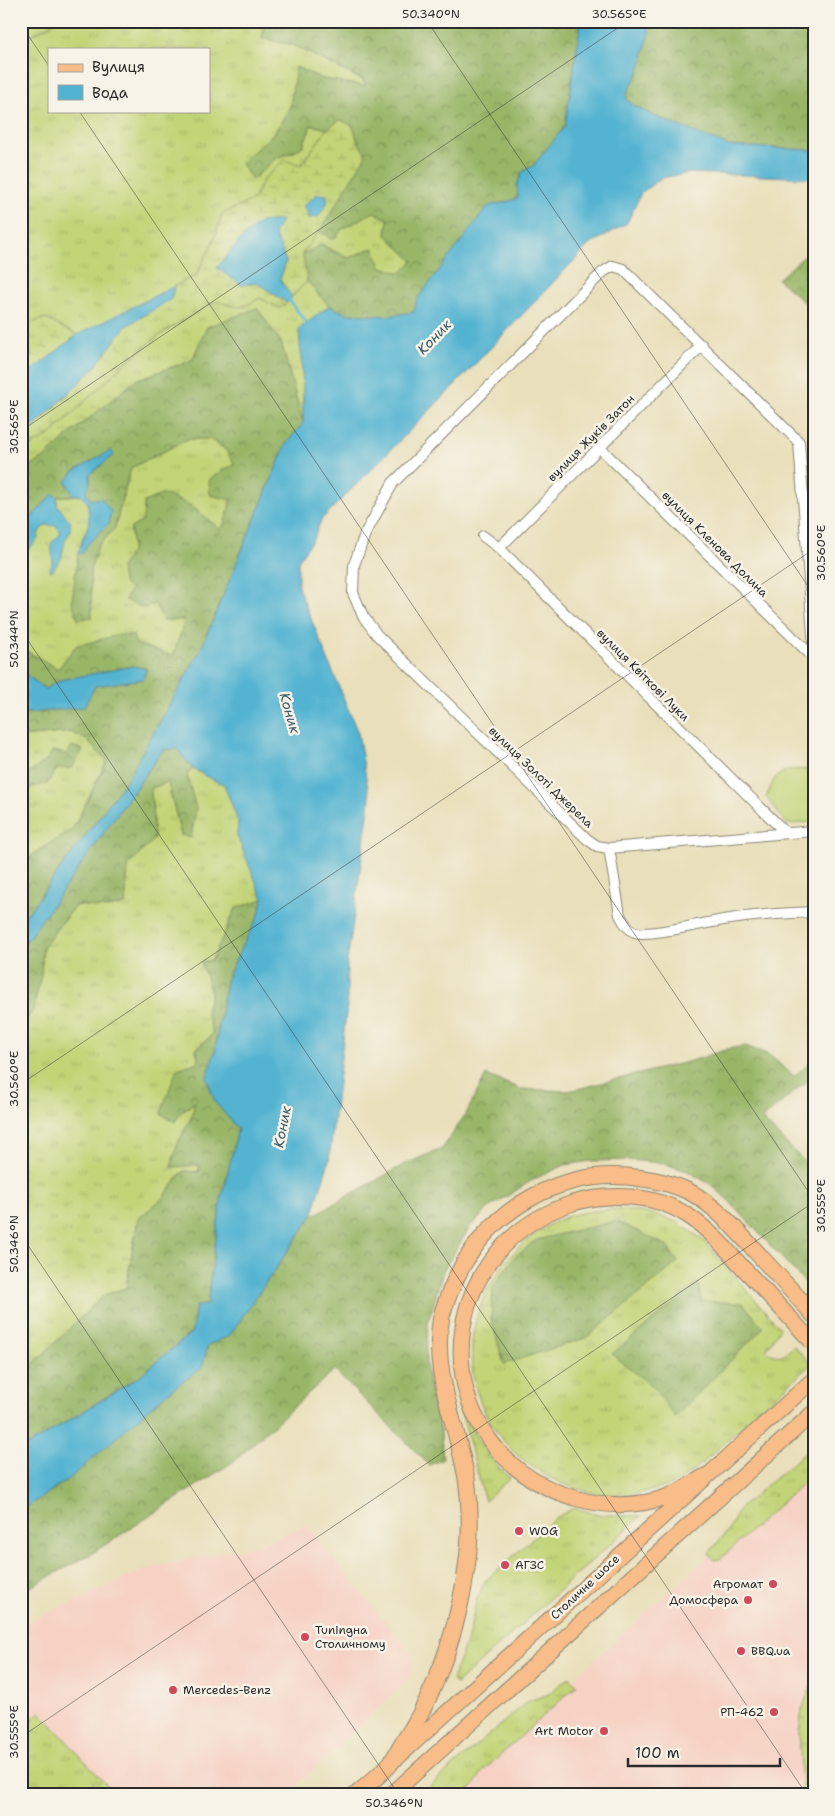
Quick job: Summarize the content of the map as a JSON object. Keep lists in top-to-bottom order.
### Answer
{
  "streets": {
    "highway": ["Столичне шосе"],
    "street": [
      "вулиця Жуків Затон",
      "вулиця Кленова Долина",
      "вулиця Квіткові Луки",
      "вулиця Золоті Джерела"
    ]
  },
  "crossings": [
    ["вулиця Жуків Затон", "вулиця Кленова Долина"],
    ["вулиця Жуків Затон", "вулиця Квіткові Луки"],
    ["вулиця Жуків Затон", "вулиця Золоті Джерела"],
    ["вулиця Квіткові Луки", "вулиця Золоті Джерела"]
  ],
  "water": ["Коник"],
  "places": [
    "WOG",
    "АГЗС",
    "Агромат",
    "Домосфера",
    "Tuningна Столичному",
    "BBQ.ua",
    "Mercedes-Benz",
    "РП-462",
    "Art Motor"
  ],
  "legend": ["Вулиця", "Вода"],
  "scale_bar": "100 m",
  "coordinates": [
    "50.340°N",
    "30.565°E",
    "30.560°E",
    "50.344°N",
    "30.555°E",
    "50.346°N"
  ]
}
